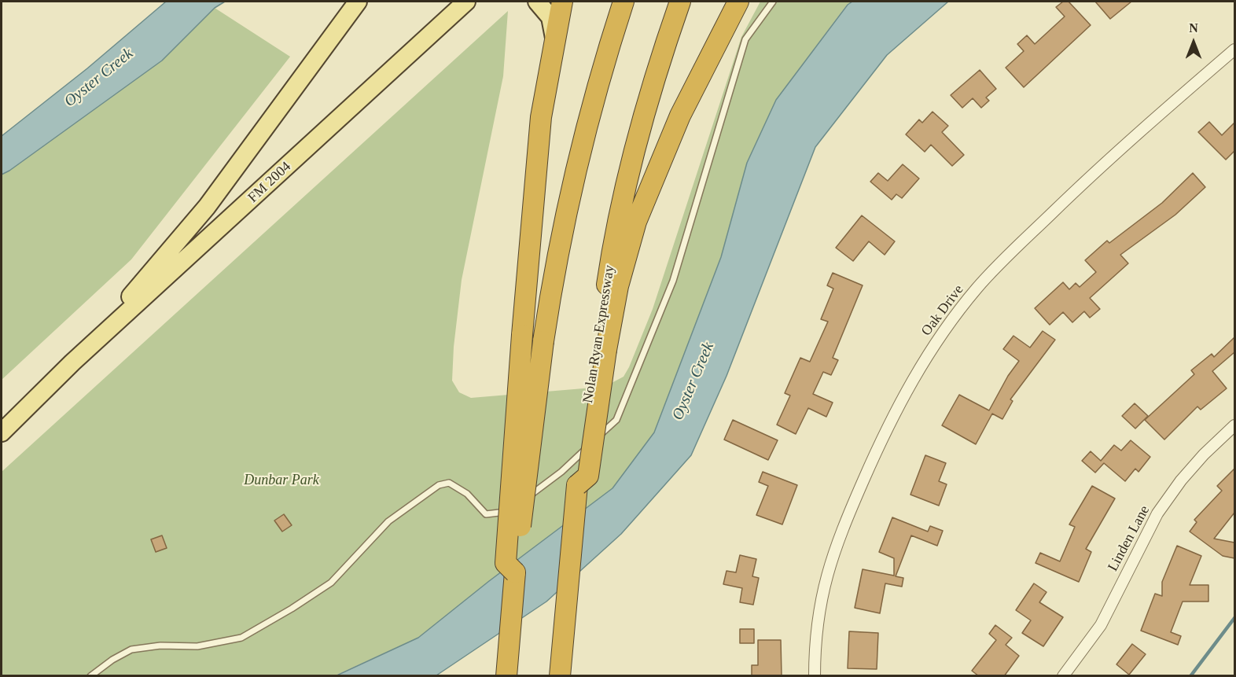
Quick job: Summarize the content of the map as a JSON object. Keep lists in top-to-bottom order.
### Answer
{
  "streets": {
    "highway": ["Nolan Ryan Expressway"],
    "main road": ["FM 2004"],
    "street": ["Oak Drive", "Linden Lane"]
  },
  "water": ["Oyster Creek"],
  "parks": ["Dunbar Park"],
  "north": "top"
}
